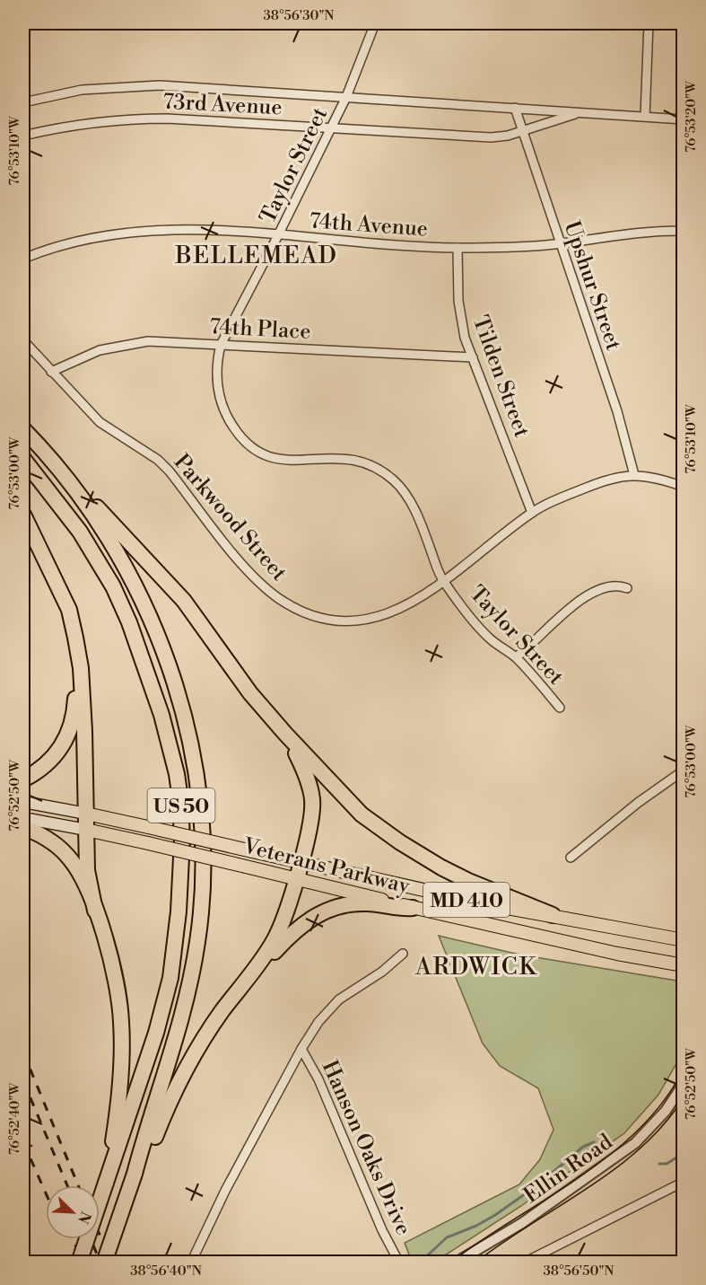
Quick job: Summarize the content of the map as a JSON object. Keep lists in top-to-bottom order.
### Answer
{
  "streets": {
    "highway": ["US 50"],
    "main road": ["Veterans Parkway", "MD 410"],
    "street": [
      "73rd Avenue",
      "Taylor Street",
      "74th Avenue",
      "Upshur Street",
      "74th Place",
      "Tilden Street",
      "Parkwood Street",
      "Hanson Oaks Drive",
      "Ellin Road"
    ]
  },
  "crossings": [
    ["73rd Avenue", "Taylor Street"],
    ["73rd Avenue", "Upshur Street"],
    ["Taylor Street", "74th Avenue"],
    ["Taylor Street", "74th Place"],
    ["Taylor Street", "Parkwood Street"],
    ["74th Avenue", "Upshur Street"],
    ["74th Avenue", "Tilden Street"],
    ["Upshur Street", "Parkwood Street"],
    ["74th Place", "Tilden Street"],
    ["74th Place", "Parkwood Street"],
    ["Tilden Street", "Parkwood Street"]
  ],
  "districts": ["BELLEMEAD", "ARDWICK"],
  "north": "bottom right",
  "coordinates": [
    "38°56'30\"N",
    "76°53'20\"W",
    "76°53'10\"W",
    "76°53'00\"W",
    "76°52'50\"W",
    "76°52'40\"W",
    "38°56'40\"N",
    "38°56'50\"N"
  ]
}
